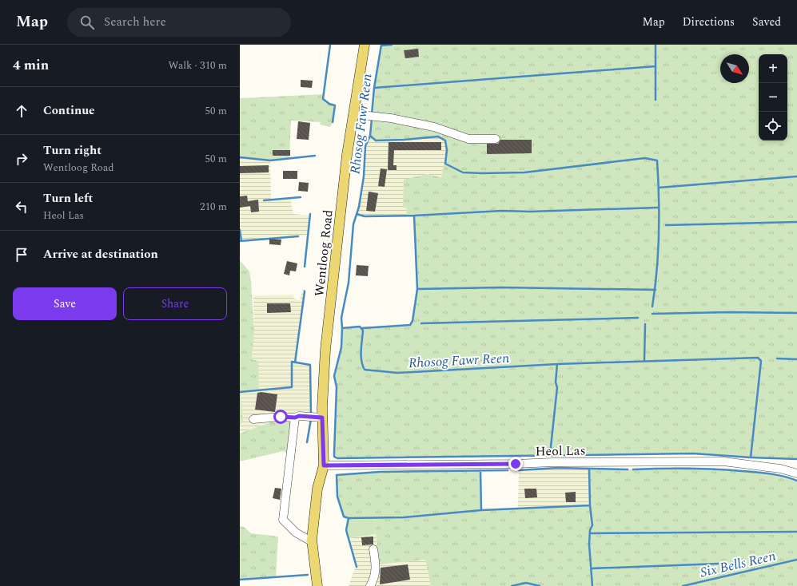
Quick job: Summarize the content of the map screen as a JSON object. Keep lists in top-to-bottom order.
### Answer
{
  "streets": {
    "main road": ["Wentloog Road"],
    "street": ["Heol Las"]
  },
  "crossings": [
    ["Wentloog Road", "Heol Las"]
  ],
  "water": ["Rhosog Fawr Reen", "Six Bells Reen"],
  "north": "bottom right",
  "page": {
    "header": "Map",
    "search": "Search here",
    "nav": ["Map", "Directions", "Saved"],
    "heading": ["4 min", "Walk · 310 m"],
    "map_buttons": ["+", "−"],
    "list": [
      ["Continue", "50 m"],
      ["Turn right", "Wentloog Road", "50 m"],
      ["Turn left", "Heol Las", "210 m"],
      "Arrive at destination"
    ],
    "buttons": ["Save", "Share"]
  }
}
